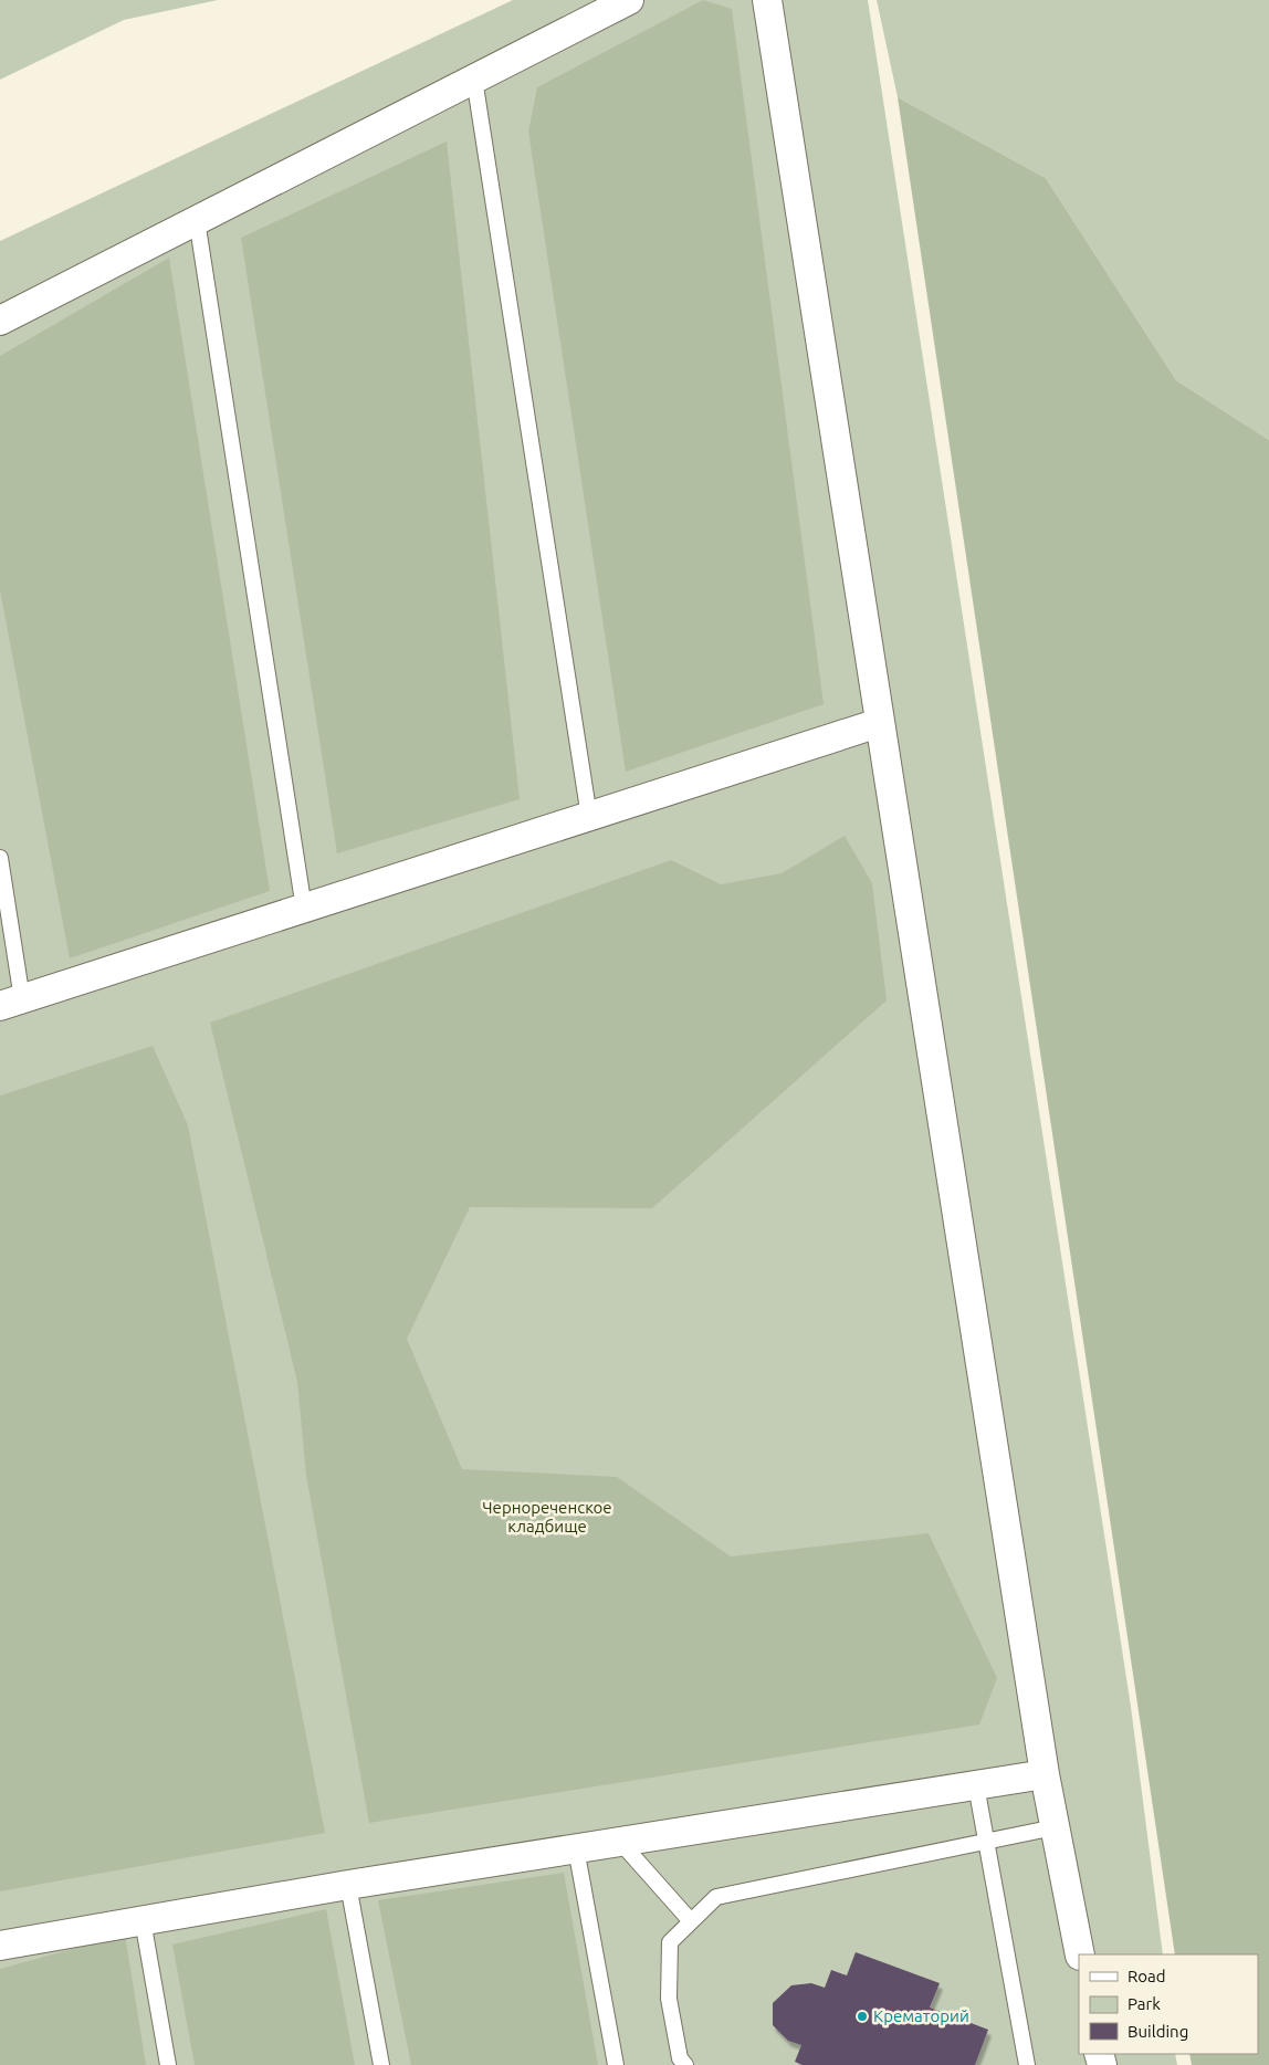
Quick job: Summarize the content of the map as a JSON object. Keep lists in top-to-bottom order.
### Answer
{
  "parks": ["Чернореченское кладбище"],
  "places": ["Крематорий"],
  "legend": ["Road", "Park", "Building"]
}
